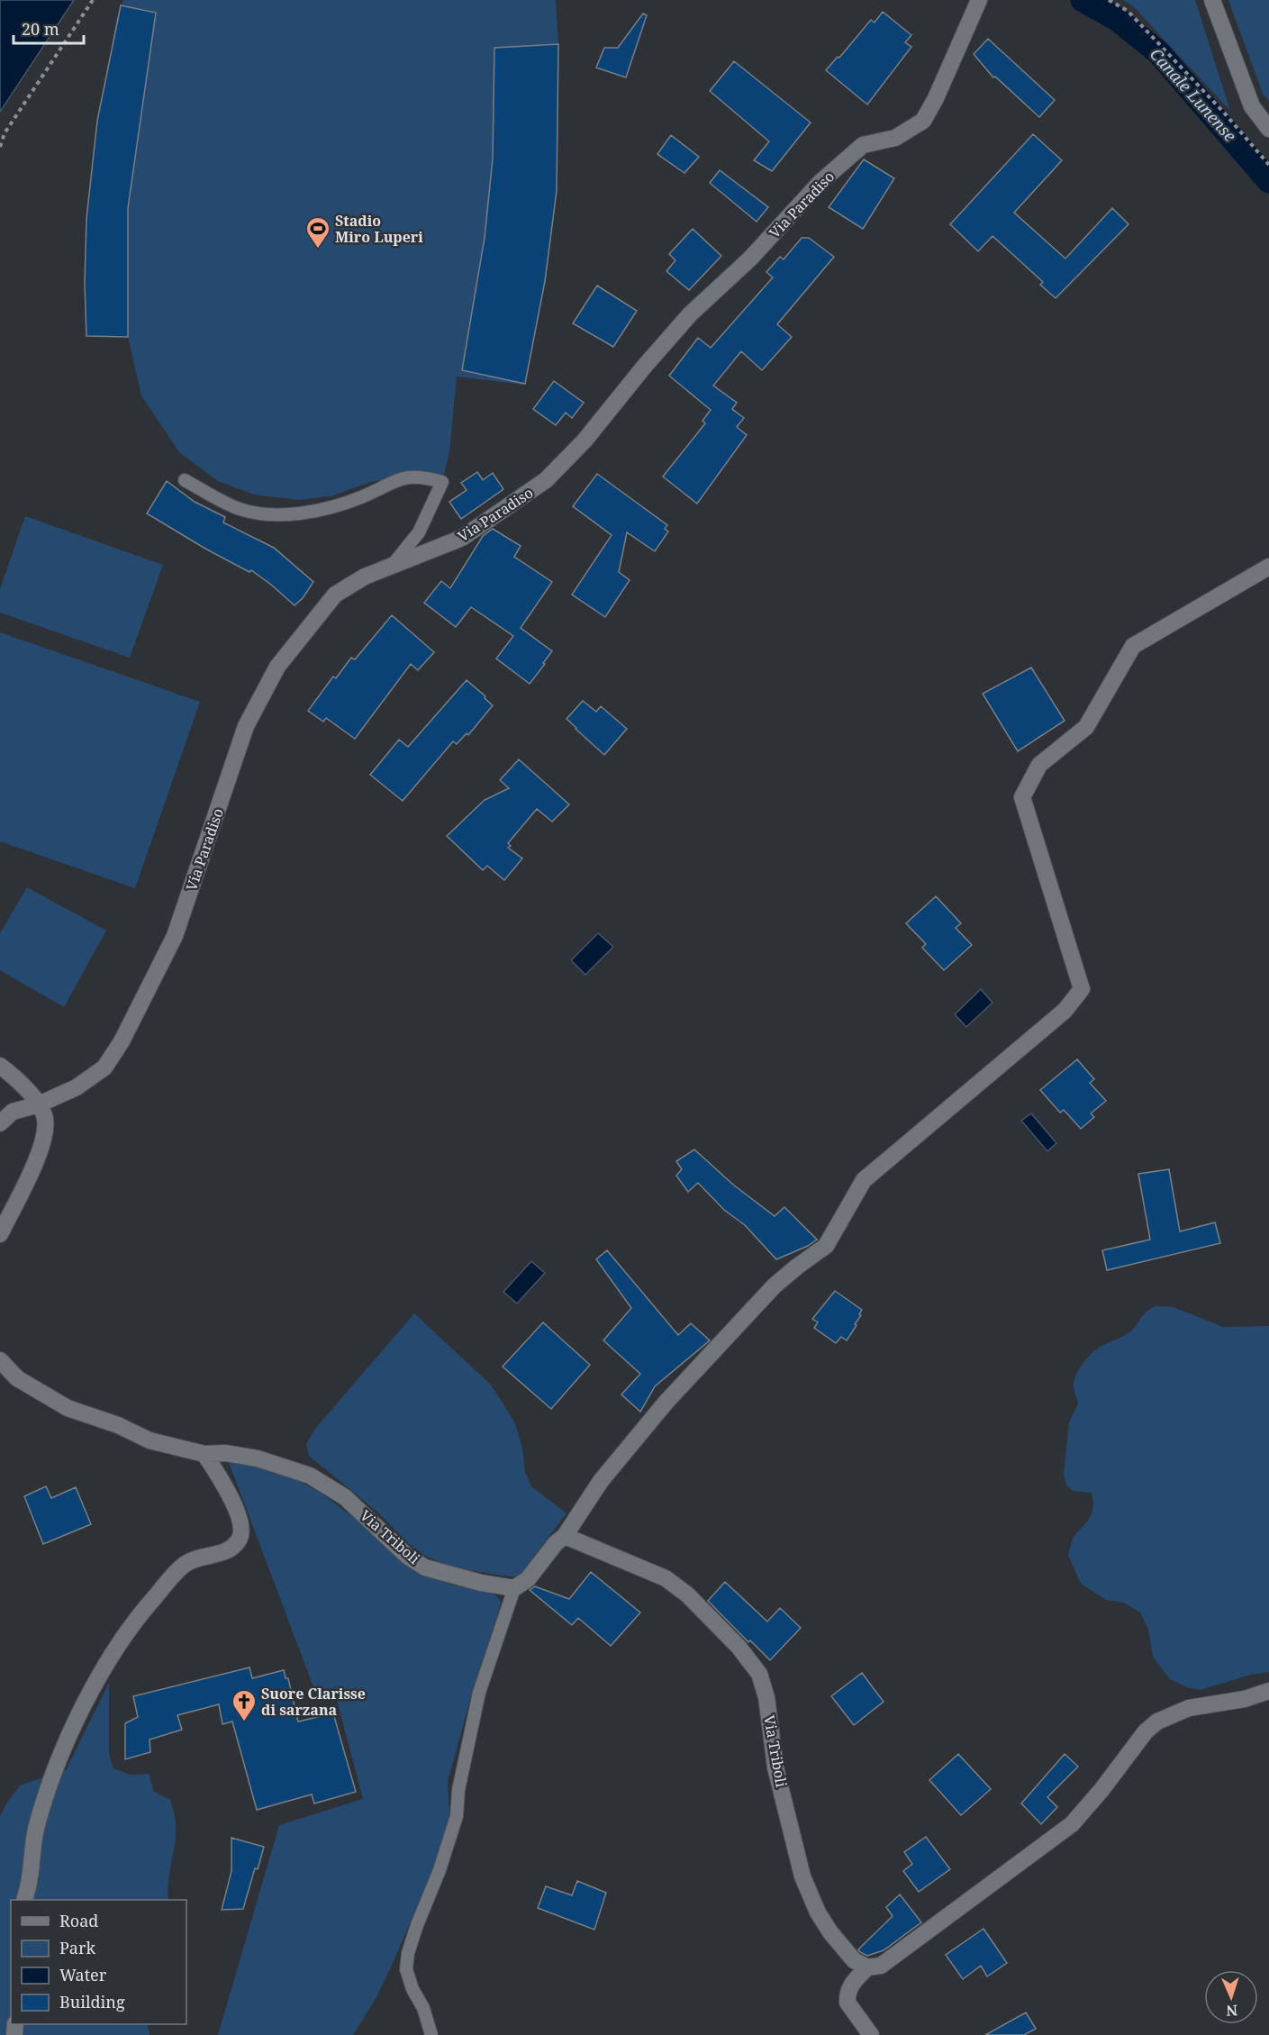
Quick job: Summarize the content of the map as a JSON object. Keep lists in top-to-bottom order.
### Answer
{
  "streets": {
    "street": ["Via Paradiso", "Via Triboli"]
  },
  "water": ["Canale Lunense"],
  "places": {
    "sports": ["Stadio Miro Luperi"],
    "church": ["Suore Clarisse di sarzana"]
  },
  "legend": [
    "Road",
    "Park",
    "Water",
    "Building"
  ],
  "scale_bar": "20 m",
  "north": "bottom"
}
